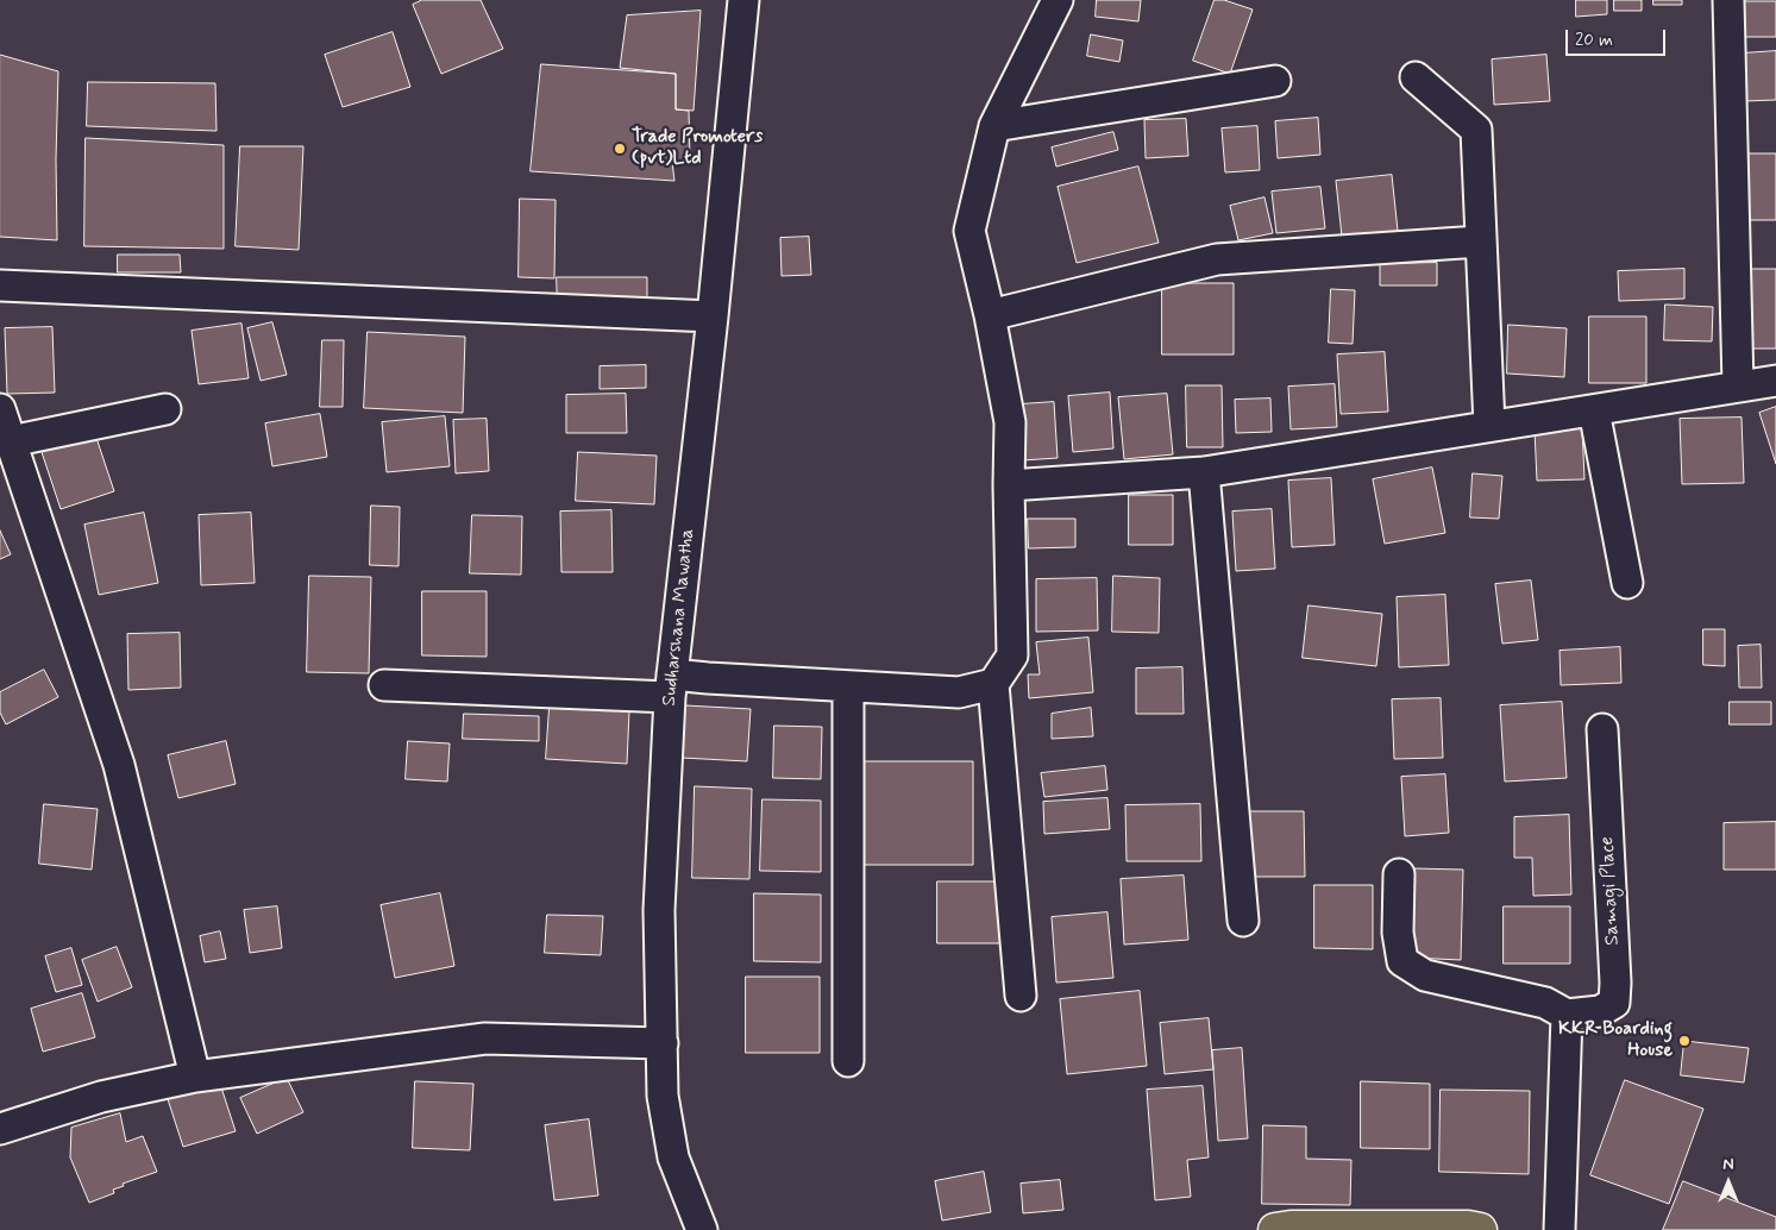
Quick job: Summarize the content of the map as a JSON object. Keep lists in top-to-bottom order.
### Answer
{
  "streets": {
    "street": ["Sudharshana Mawatha", "Samagi Place"]
  },
  "places": ["Trade Promoters (pvt)Ltd", "KKR Boarding House"],
  "scale_bar": "20 m",
  "north": "top"
}
